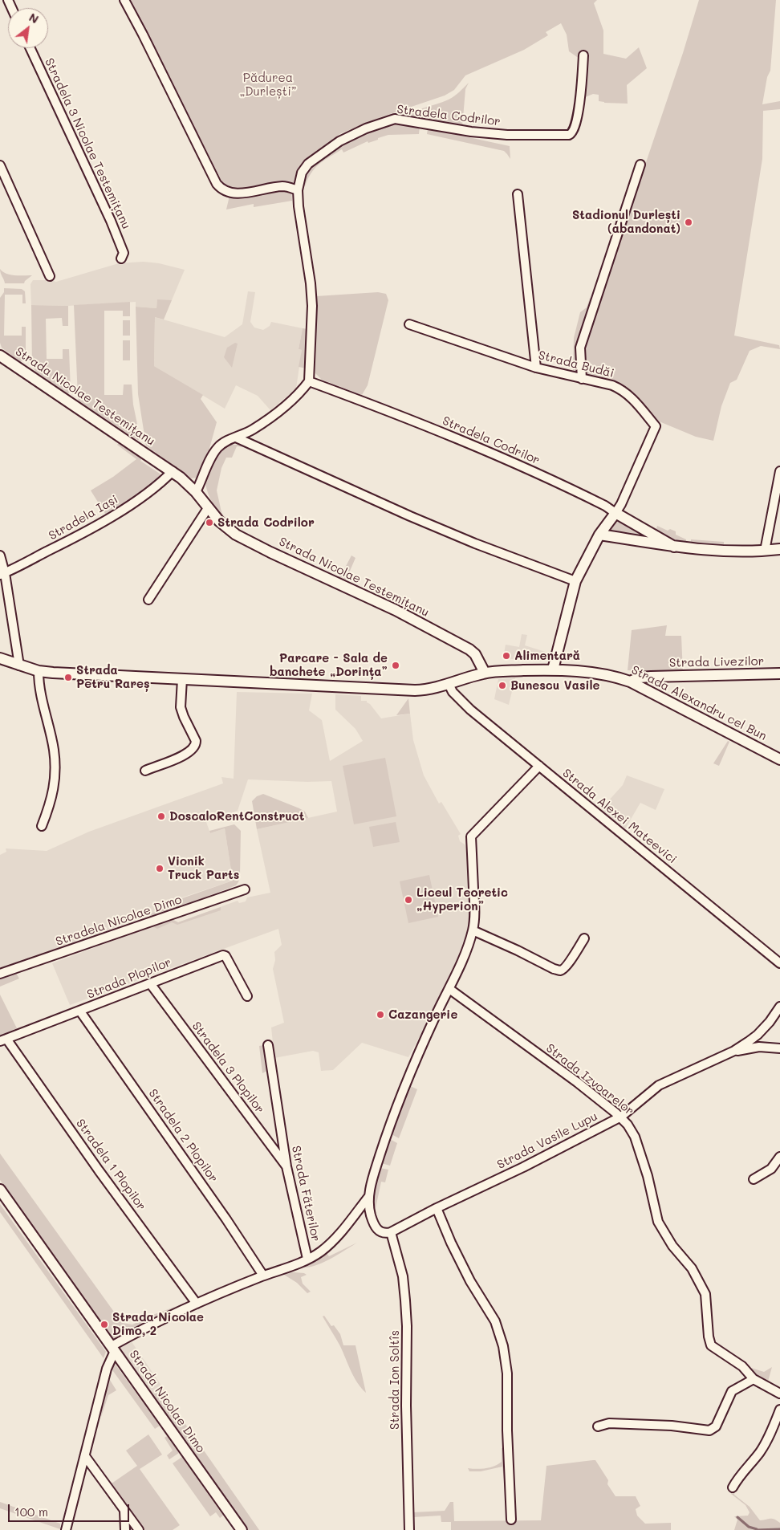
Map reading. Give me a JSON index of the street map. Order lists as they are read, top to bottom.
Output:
{
  "streets": {
    "street": [
      "Stradela Codrilor",
      "Stradela 3 Nicolae Testemițanu",
      "Strada Budăi",
      "Strada Nicolae Testemițanu",
      "Stradela Iași",
      "Strada Livezilor",
      "Strada Alexandru cel Bun",
      "Strada Alexei Mateevici",
      "Stradela Nicolae Dimo",
      "Strada Plopilor",
      "Stradela 3 Plopilor",
      "Strada Izvoarelor",
      "Stradela 2 Plopilor",
      "Strada Vasile Lupu",
      "Stradela 1 Plopilor",
      "Strada Făterilor",
      "Strada Ion Soltîs",
      "Strada Nicolae Dimo"
    ]
  },
  "crossings": [
    ["Stradela Codrilor", "Strada Budăi"],
    ["Strada Nicolae Testemițanu", "Stradela Iași"],
    ["Strada Nicolae Testemițanu", "Strada Alexandru cel Bun"],
    ["Strada Livezilor", "Strada Alexandru cel Bun"],
    ["Strada Alexandru cel Bun", "Strada Alexei Mateevici"],
    ["Strada Alexei Mateevici", "Strada Făterilor"],
    ["Strada Plopilor", "Stradela 3 Plopilor"],
    ["Strada Plopilor", "Stradela 2 Plopilor"],
    ["Strada Plopilor", "Stradela 1 Plopilor"],
    ["Stradela 3 Plopilor", "Strada Făterilor"],
    ["Strada Izvoarelor", "Strada Vasile Lupu"],
    ["Strada Izvoarelor", "Strada Făterilor"],
    ["Strada Vasile Lupu", "Strada Făterilor"],
    ["Strada Vasile Lupu", "Strada Ion Soltîs"],
    ["Strada Făterilor", "Strada Ion Soltîs"]
  ],
  "parks": ["Pădurea „Durlești”"],
  "places": [
    "Stadionul Durlești (abandonat)",
    "Strada Codrilor",
    "Alimentară",
    "Parcare - Sala de banchete „Dorința”",
    "Strada Petru Rareș",
    "Bunescu Vasile",
    "DoscaloRentConstruct",
    "Vionik Truck Parts",
    "Liceul Teoretic „Hyperion”",
    "Cazangerie",
    "Strada Nicolae Dimo, 2"
  ],
  "scale_bar": "100 m",
  "north": "top right"
}
